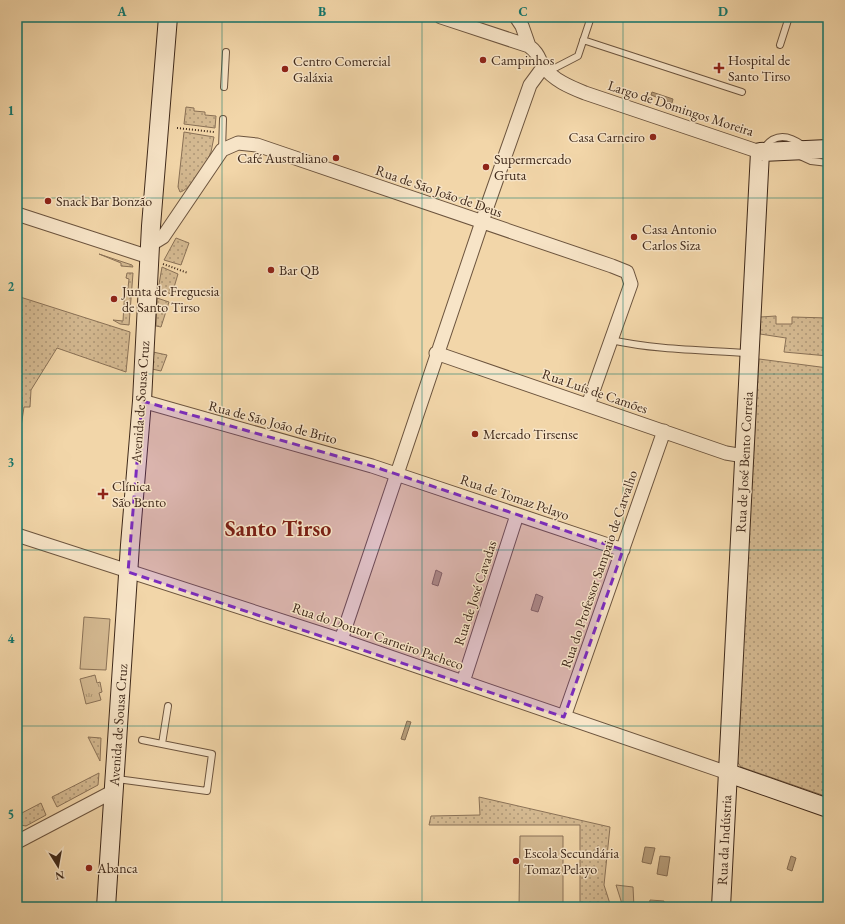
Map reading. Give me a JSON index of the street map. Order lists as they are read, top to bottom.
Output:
{
  "streets": {
    "street": [
      "Largo de Domingos Moreira",
      "Rua de São João de Deus",
      "Rua Luís de Camões",
      "Avenida de Sousa Cruz",
      "Rua de São João de Brito",
      "Rua de José Bento Correia",
      "Rua de Tomaz Pelayo",
      "Rua do Professor Sampaio de Carvalho",
      "Rua de José Cavadas",
      "Rua do Doutor Carneiro Pacheco",
      "Rua da Indústria"
    ]
  },
  "crossings": [
    ["Largo de Domingos Moreira", "Rua de José Bento Correia"],
    ["Rua de São João de Deus", "Rua Luís de Camões"],
    ["Rua Luís de Camões", "Rua de José Bento Correia"],
    ["Rua Luís de Camões", "Rua do Professor Sampaio de Carvalho"],
    ["Avenida de Sousa Cruz", "Rua de São João de Brito"],
    ["Avenida de Sousa Cruz", "Rua do Doutor Carneiro Pacheco"],
    ["Rua de São João de Brito", "Rua de Tomaz Pelayo"],
    ["Rua de José Bento Correia", "Rua do Doutor Carneiro Pacheco"],
    ["Rua de José Bento Correia", "Rua da Indústria"],
    ["Rua de Tomaz Pelayo", "Rua do Professor Sampaio de Carvalho"],
    ["Rua de Tomaz Pelayo", "Rua de José Cavadas"],
    ["Rua do Professor Sampaio de Carvalho", "Rua do Doutor Carneiro Pacheco"],
    ["Rua de José Cavadas", "Rua do Doutor Carneiro Pacheco"],
    ["Rua do Doutor Carneiro Pacheco", "Rua da Indústria"]
  ],
  "districts": ["Santo Tirso"],
  "places": {
    "other": [
      "Campinhos",
      "Centro Comercial Galáxia",
      "Casa Carneiro",
      "Café Australiano",
      "Supermercado Gruta",
      "Snack Bar Bonzão",
      "Casa Antonio Carlos Siza",
      "Bar QB",
      "Junta de Freguesia de Santo Tirso",
      "Mercado Tirsense",
      "Escola Secundária Tomaz Pelayo",
      "Abanca"
    ],
    "health": ["Hospital de Santo Tirso", "Clínica São Bento"]
  },
  "north": "bottom",
  "grid": {
    "columns": [
      "A",
      "B",
      "C",
      "D"
    ],
    "rows": [
      "1",
      "2",
      "3",
      "4",
      "5"
    ]
  }
}
